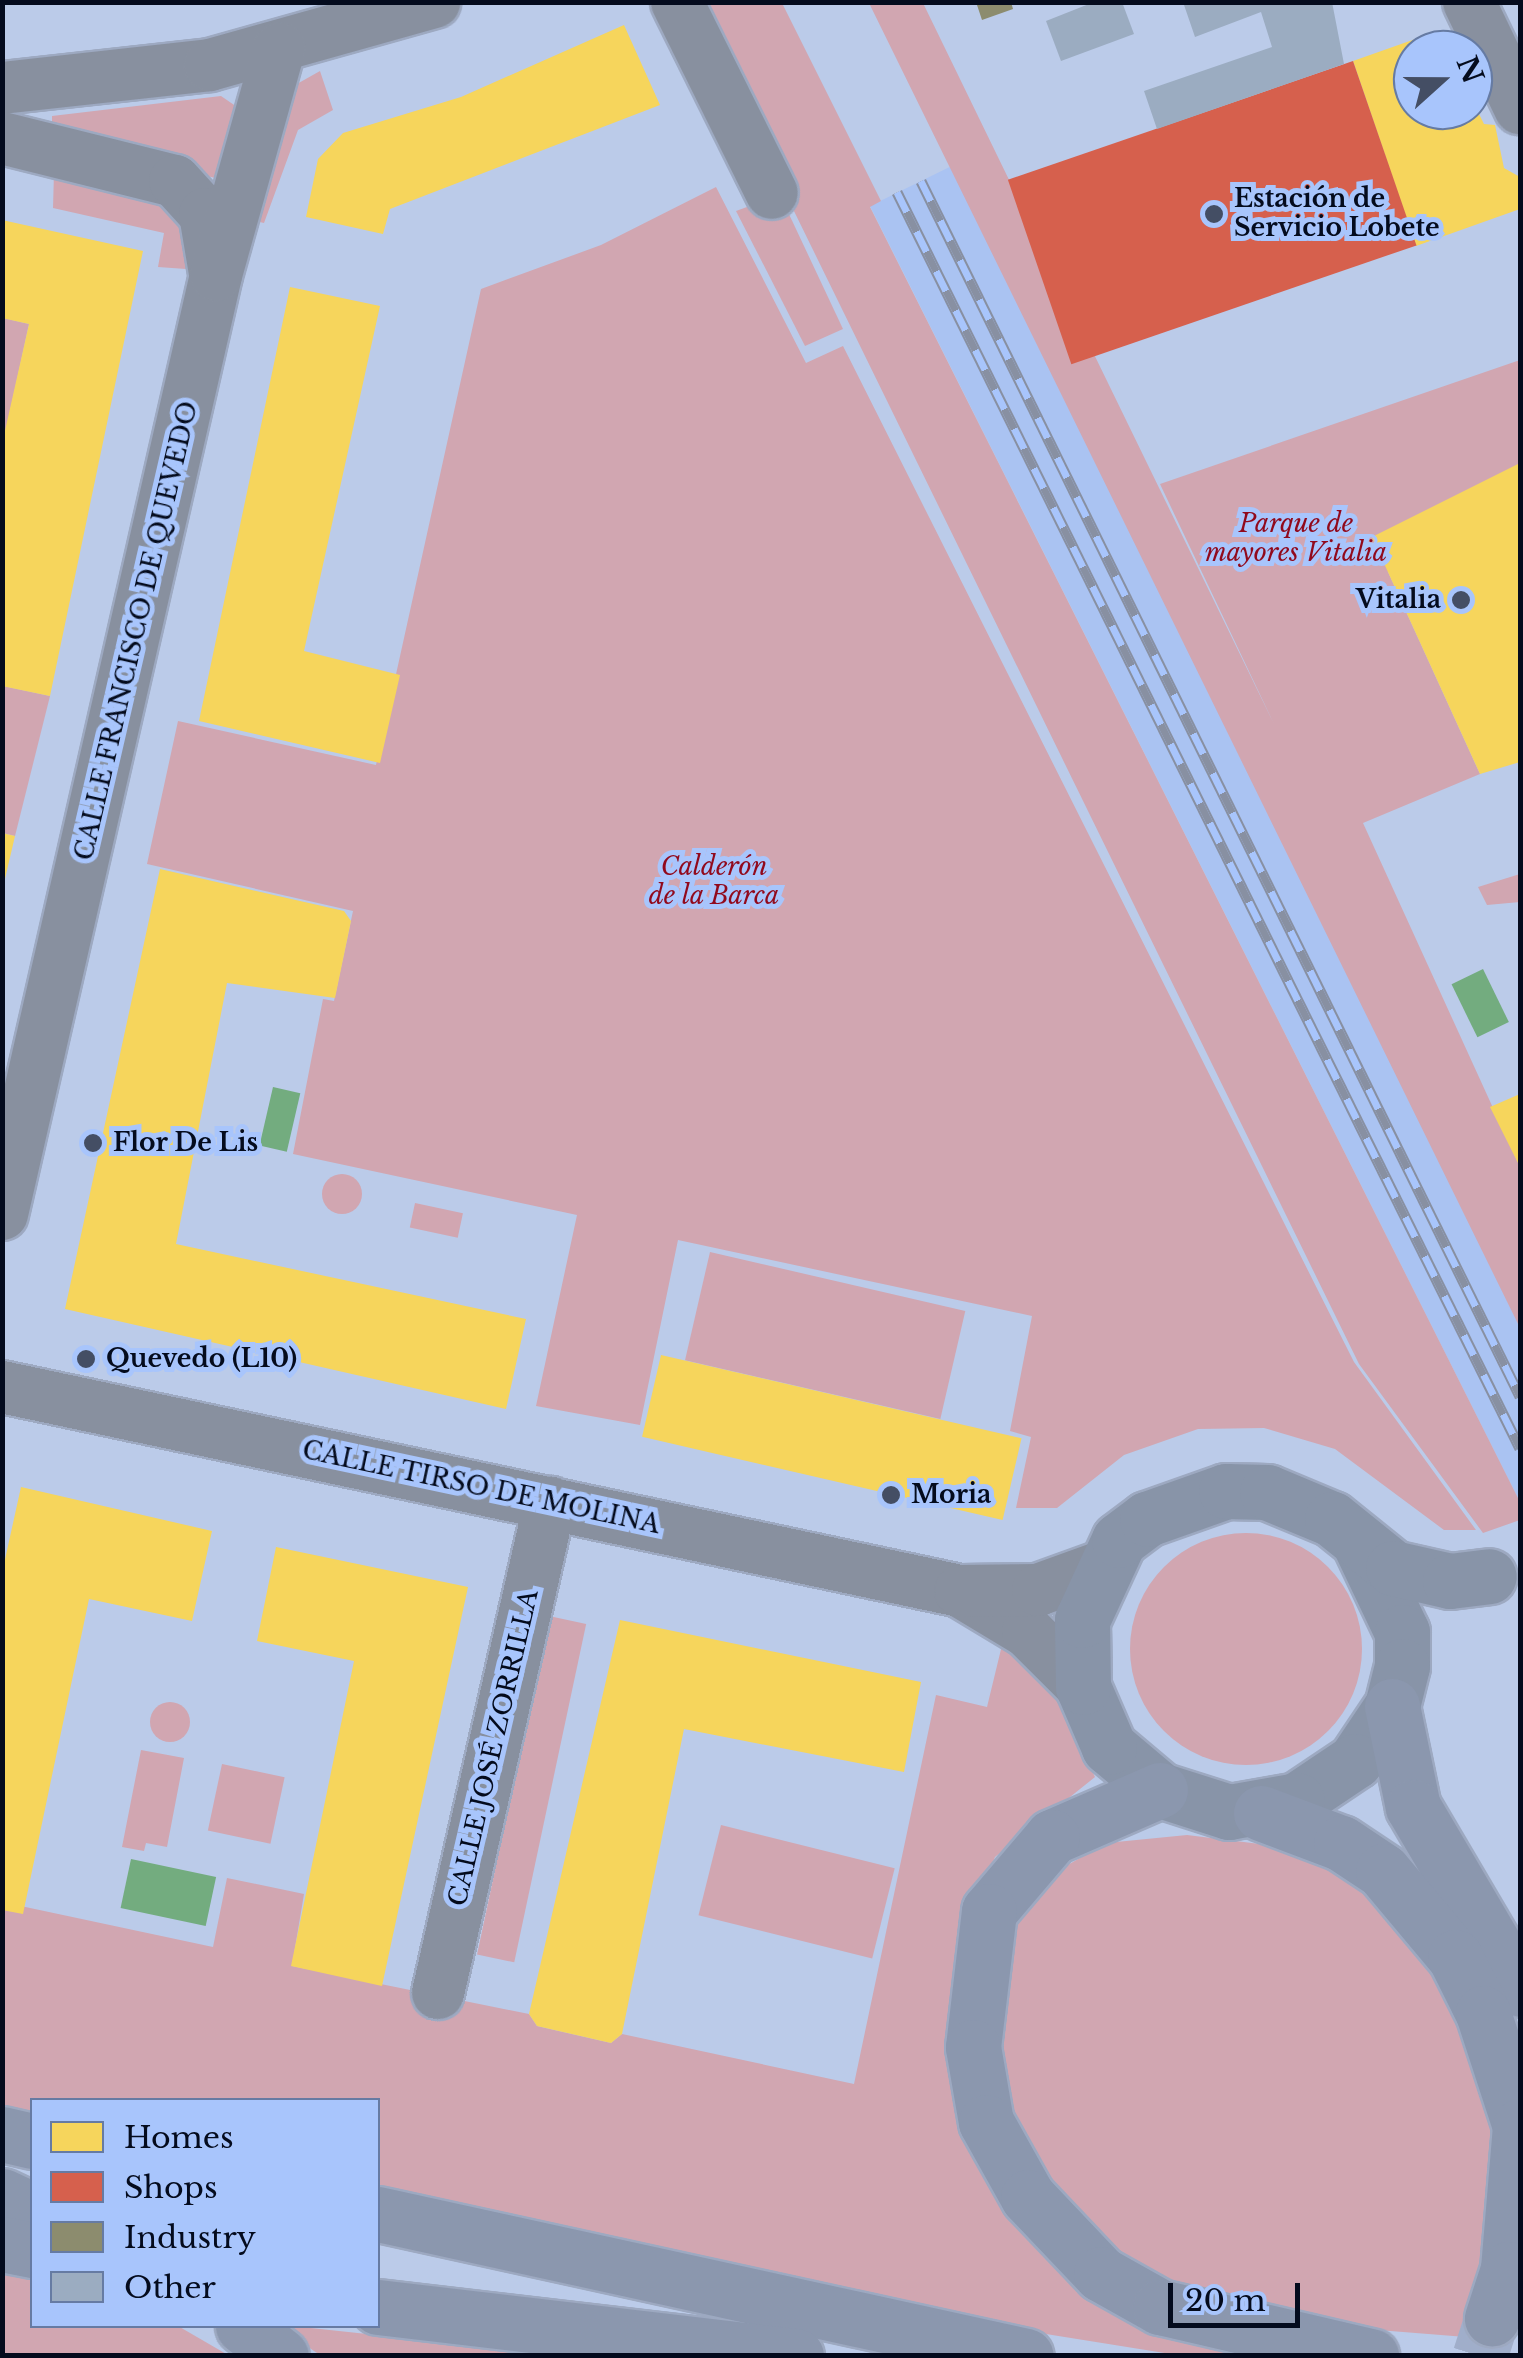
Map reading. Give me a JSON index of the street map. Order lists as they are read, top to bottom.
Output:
{
  "streets": {
    "main road": ["CALLE TIRSO DE MOLINA"],
    "street": ["CALLE FRANCISCO DE QUEVEDO", "CALLE JOSÉ ZORRILLA"]
  },
  "crossings": [
    ["CALLE TIRSO DE MOLINA", "CALLE JOSÉ ZORRILLA"]
  ],
  "parks": ["Parque de mayores Vitalia", "Calderón de la Barca"],
  "places": [
    "Estación de Servicio Lobete",
    "Vitalia",
    "Flor De Lis",
    "Quevedo (L10)",
    "Moria"
  ],
  "legend": [
    "Homes",
    "Shops",
    "Industry",
    "Other"
  ],
  "scale_bar": "20 m",
  "north": "right"
}
